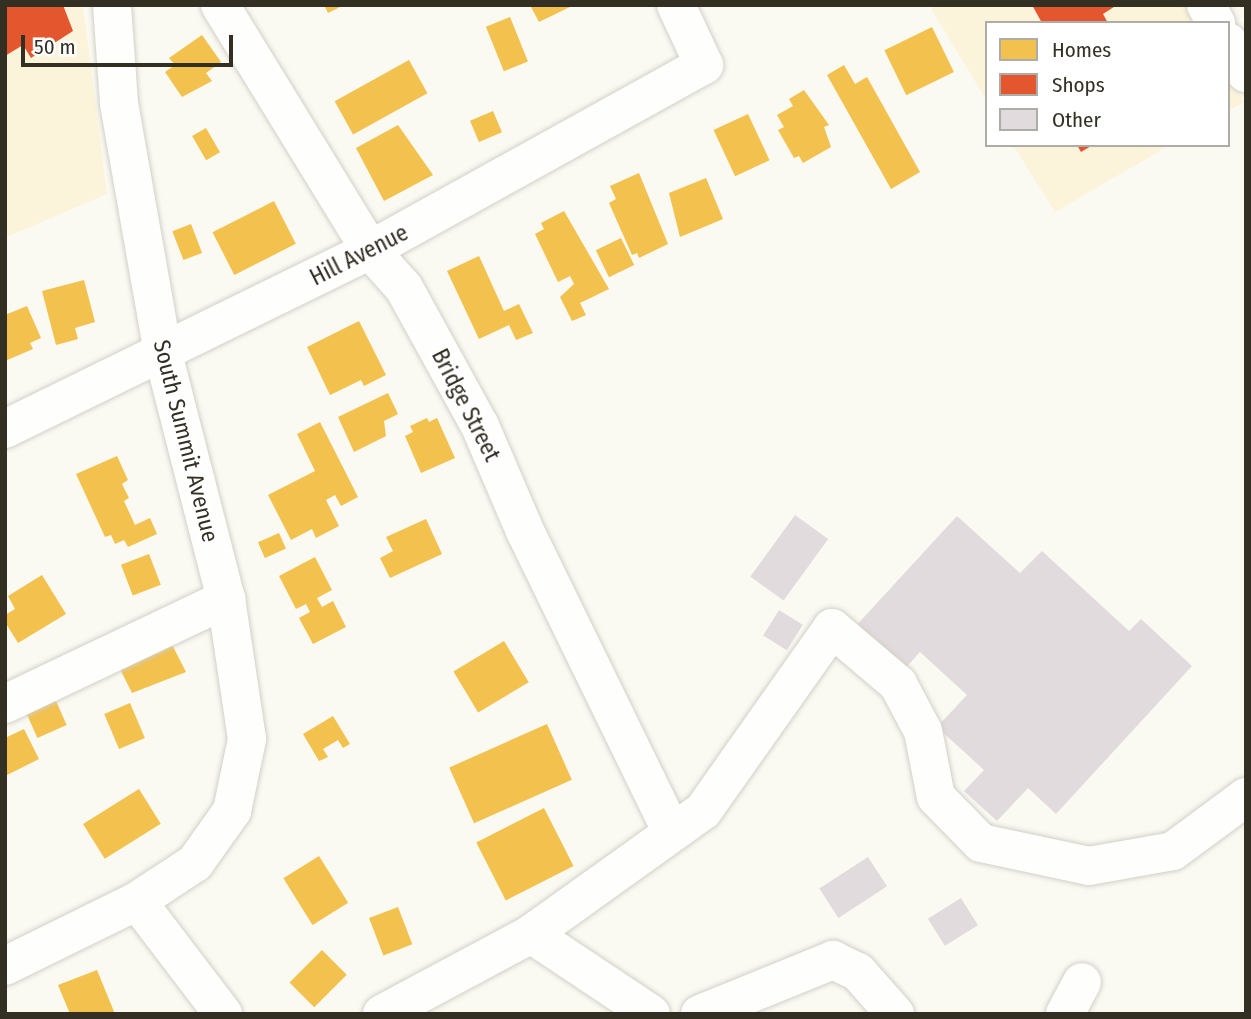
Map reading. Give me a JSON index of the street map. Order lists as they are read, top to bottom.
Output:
{
  "streets": {
    "street": ["Hill Avenue", "Bridge Street", "South Summit Avenue"]
  },
  "crossings": [
    ["Hill Avenue", "Bridge Street"],
    ["Hill Avenue", "South Summit Avenue"]
  ],
  "legend": ["Homes", "Shops", "Other"],
  "scale_bar": "50 m"
}
